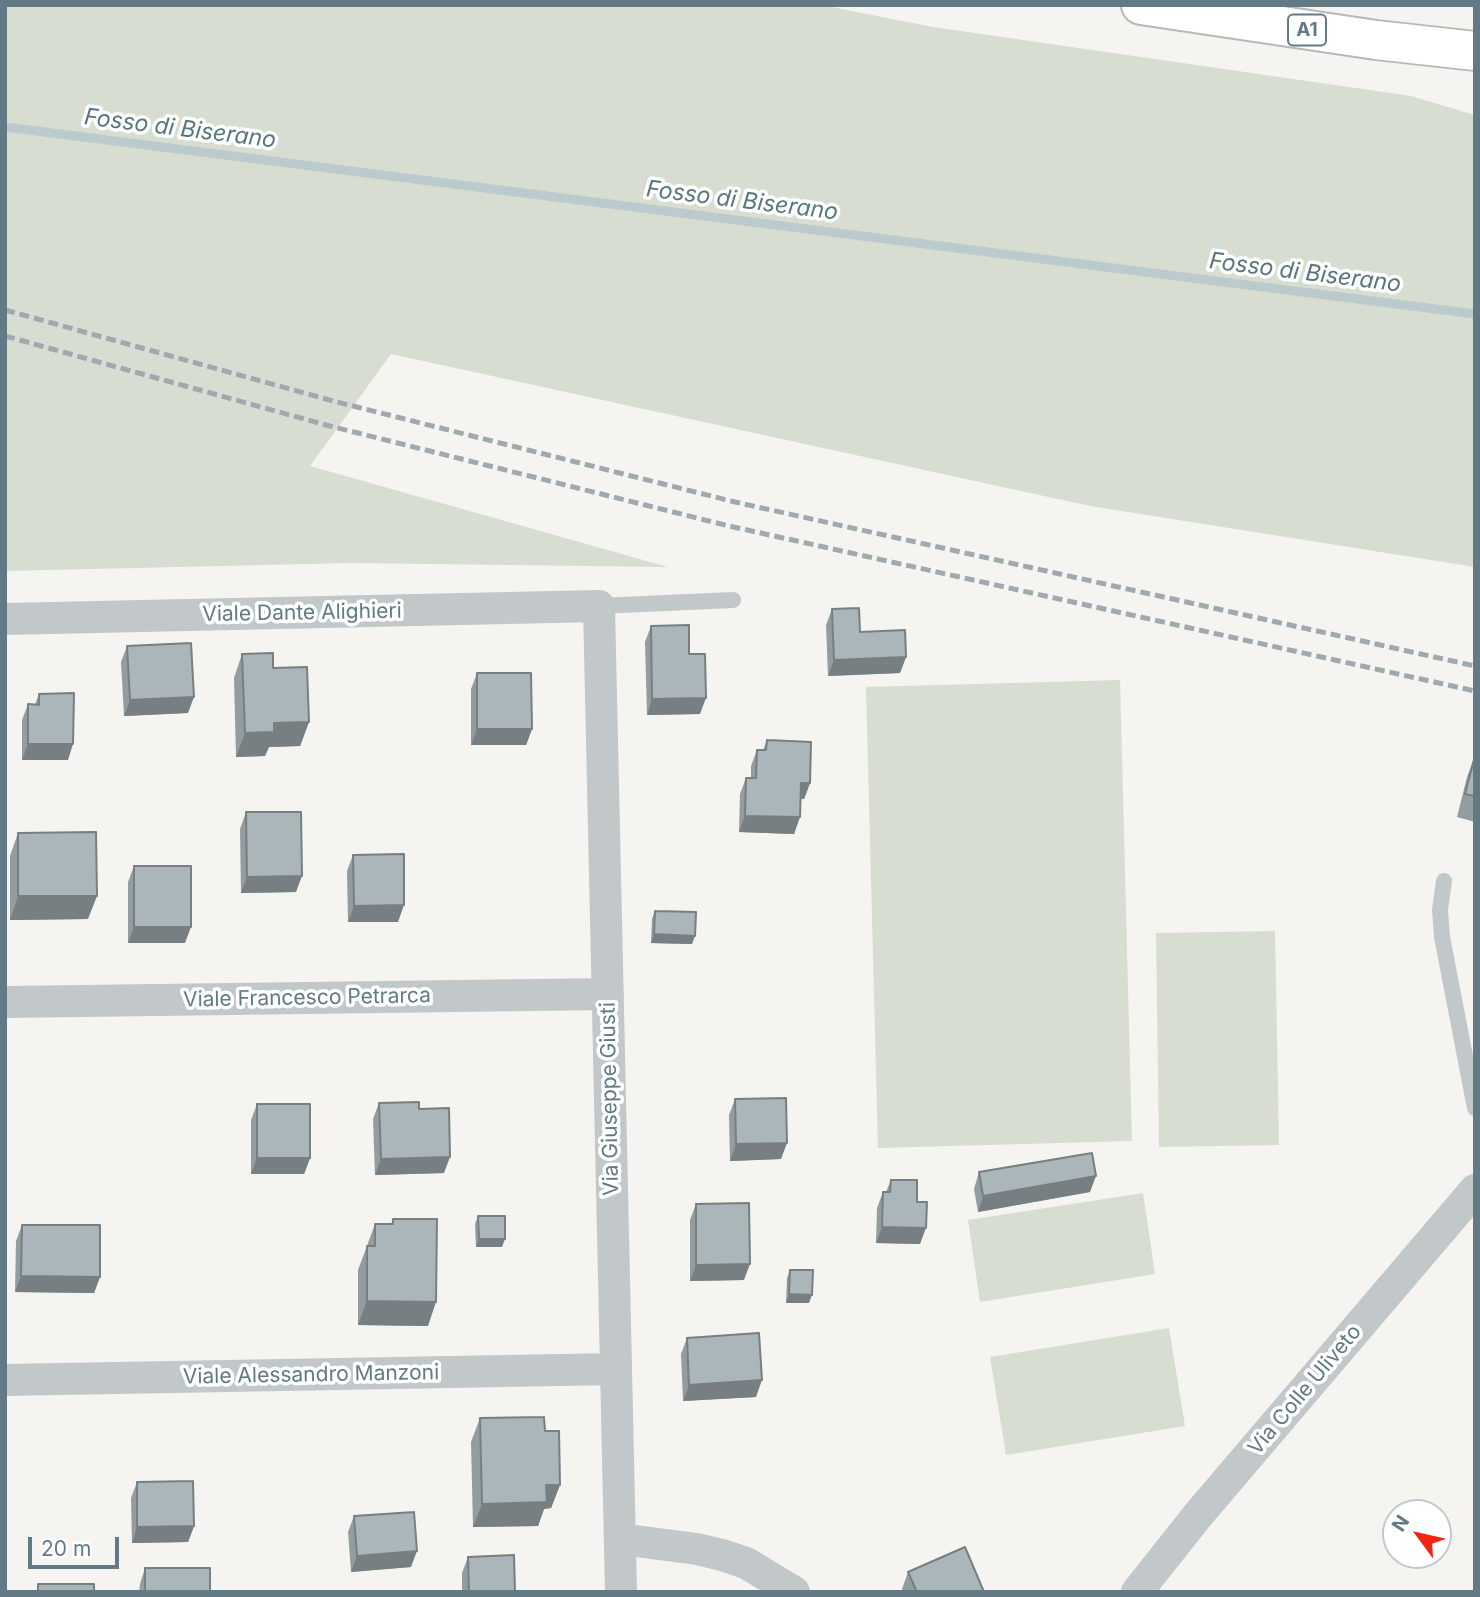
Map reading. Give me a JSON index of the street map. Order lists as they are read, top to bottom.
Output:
{
  "streets": {
    "highway": ["A1"],
    "street": [
      "Viale Dante Alighieri",
      "Viale Francesco Petrarca",
      "Via Giuseppe Giusti",
      "Viale Alessandro Manzoni",
      "Via Colle Uliveto"
    ]
  },
  "crossings": [
    ["Viale Dante Alighieri", "Via Giuseppe Giusti"],
    ["Viale Francesco Petrarca", "Via Giuseppe Giusti"],
    ["Via Giuseppe Giusti", "Viale Alessandro Manzoni"]
  ],
  "water": ["Fosso di Biserano"],
  "scale_bar": "20 m",
  "north": "top left"
}
